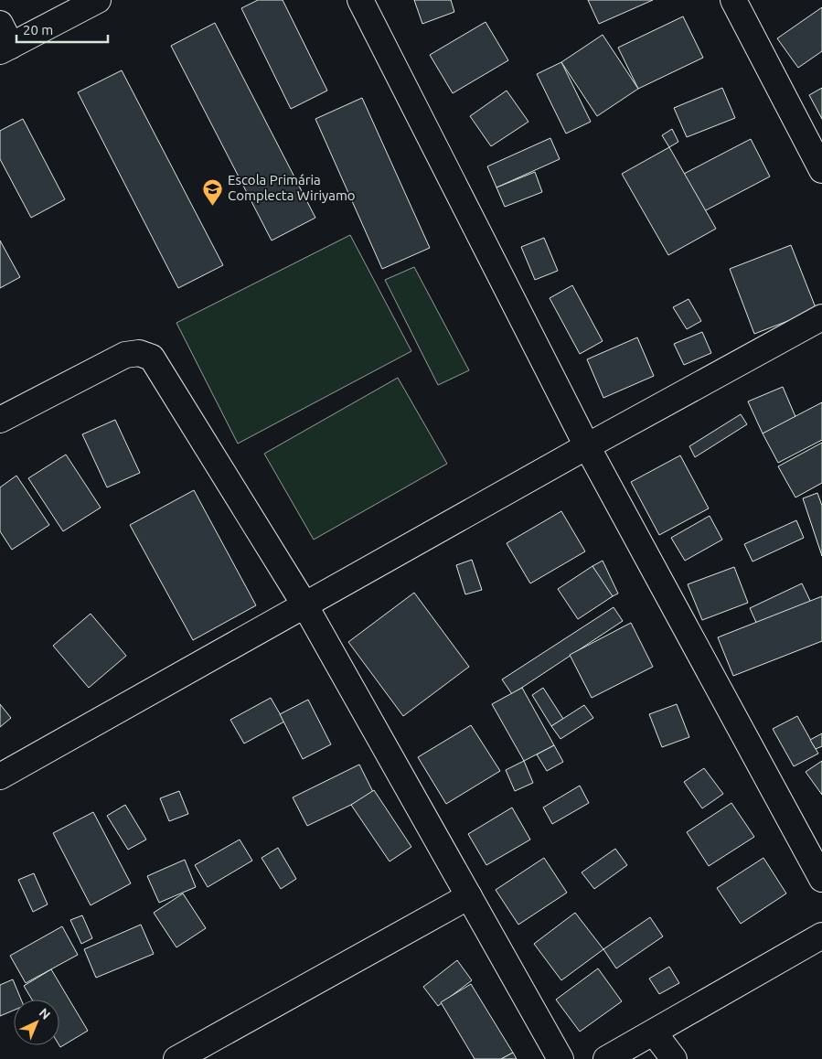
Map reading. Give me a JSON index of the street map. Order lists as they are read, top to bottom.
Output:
{
  "places": {
    "school or university": ["Escola Primária Complecta Wiriyamo"]
  },
  "scale_bar": "20 m",
  "north": "top right"
}
